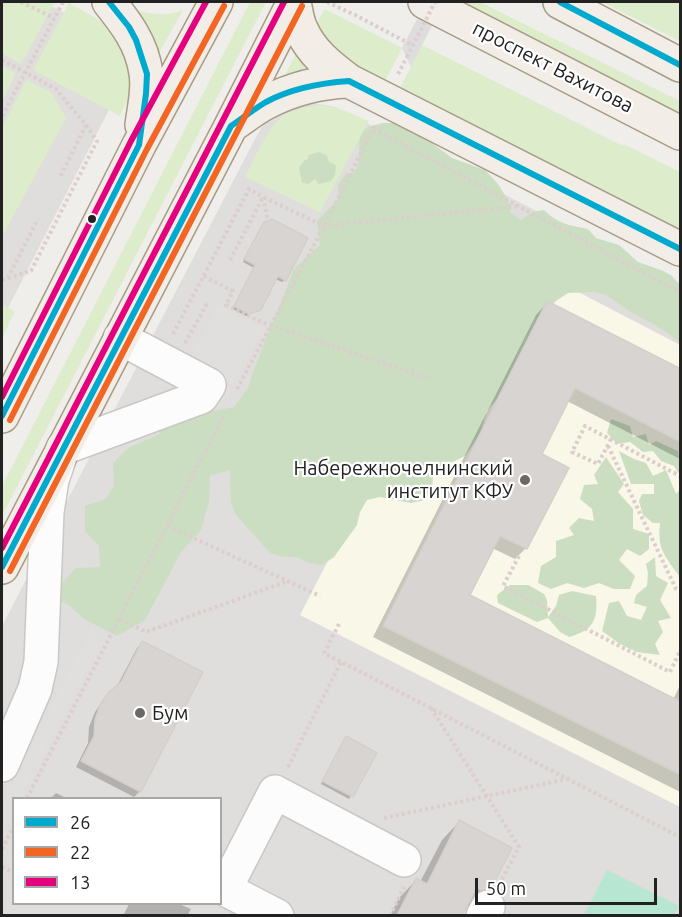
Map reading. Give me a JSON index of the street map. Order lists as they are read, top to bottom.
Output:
{
  "streets": {
    "main road": ["проспект Вахитова"]
  },
  "places": ["Набережночелнинский институт КФУ", "Бум"],
  "lines": ["transit line 26", "transit line 13", "transit line 22"],
  "legend": ["26", "22", "13"],
  "scale_bar": "50 m"
}
